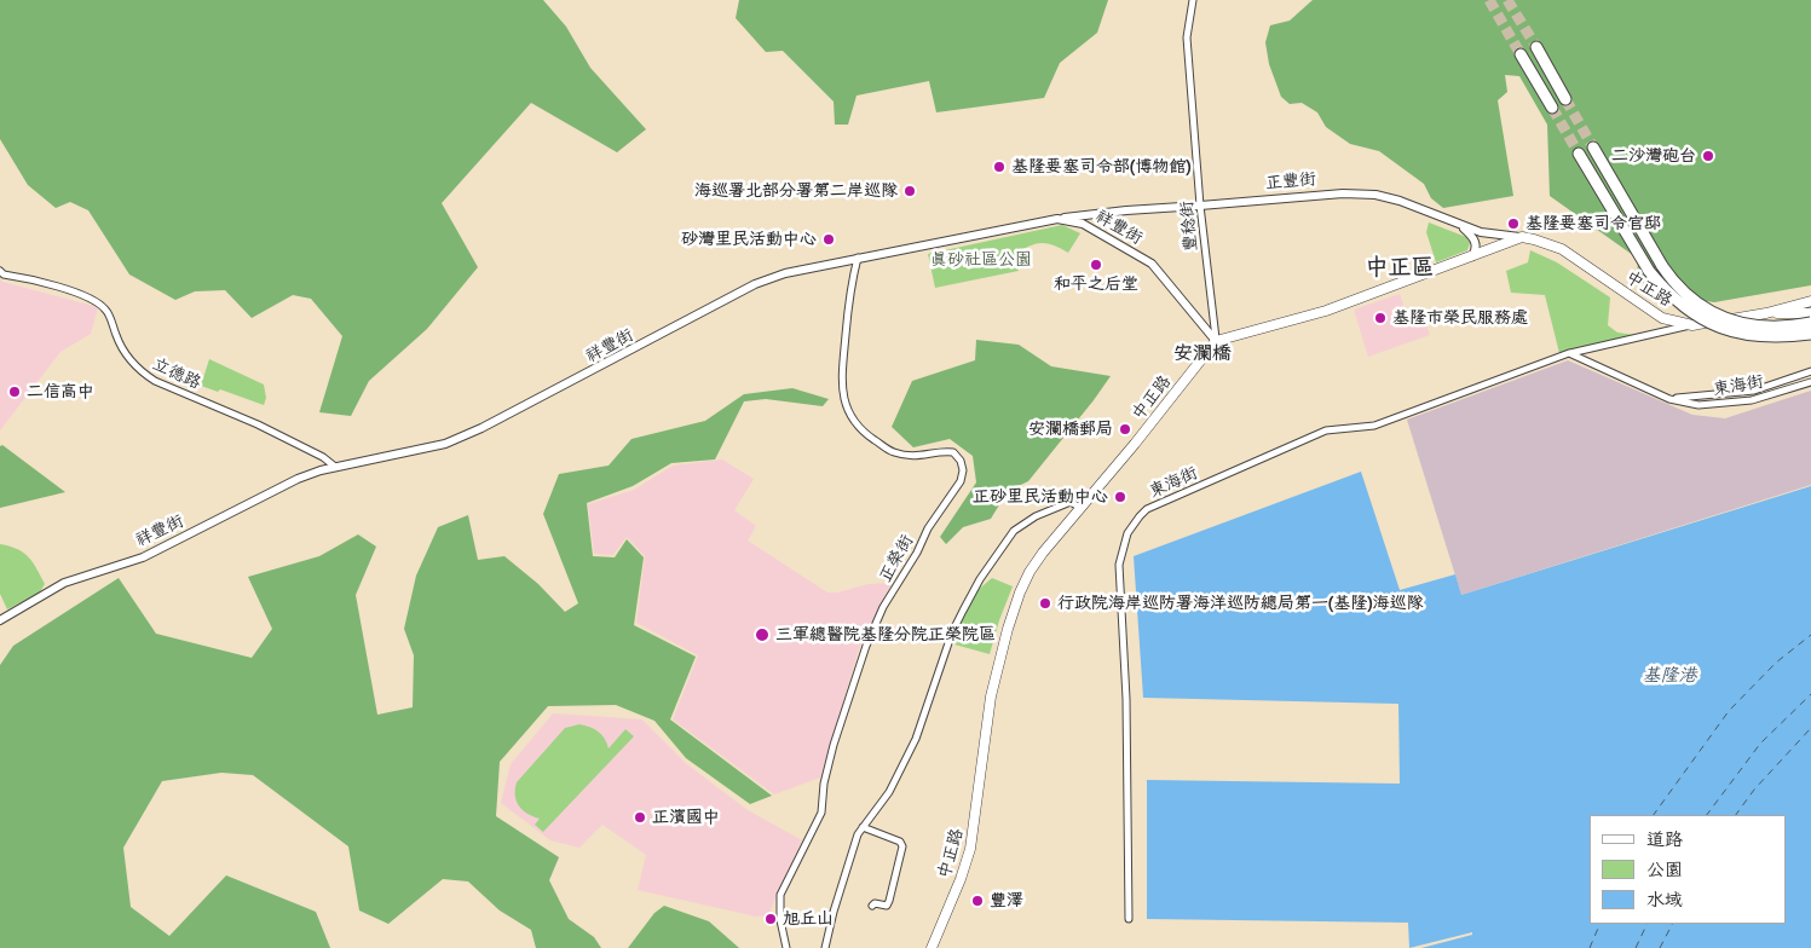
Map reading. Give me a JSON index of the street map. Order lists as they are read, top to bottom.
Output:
{
  "streets": {
    "main road": ["中正路"],
    "street": [
      "正豐街",
      "豐稔街",
      "祥豐街",
      "立德路",
      "東海街",
      "正榮街"
    ]
  },
  "crossings": [
    ["正豐街", "豐稔街"],
    ["正豐街", "祥豐街"],
    ["正豐街", "中正路"],
    ["豐稔街", "祥豐街"],
    ["豐稔街", "中正路"],
    ["祥豐街", "中正路"],
    ["祥豐街", "立德路"],
    ["祥豐街", "正榮街"],
    ["中正路", "東海街"]
  ],
  "districts": ["中正區", "安瀾橋"],
  "water": ["基隆港"],
  "parks": ["真砂社區公園"],
  "places": [
    "二沙灣砲台",
    "基隆要塞司令部(博物館)",
    "海巡署北部分署第二岸巡隊",
    "基隆要塞司令官邸",
    "砂灣里民活動中心",
    "和平之后堂",
    "基隆市榮民服務處",
    "二信高中",
    "安瀾橋郵局",
    "正砂里民活動中心",
    "行政院海岸巡防署海洋巡防總局第一(基隆)海巡隊",
    "三軍總醫院基隆分院正榮院區",
    "正濱國中",
    "豐澤",
    "旭丘山"
  ],
  "legend": ["道路", "公園", "水域"]
}
